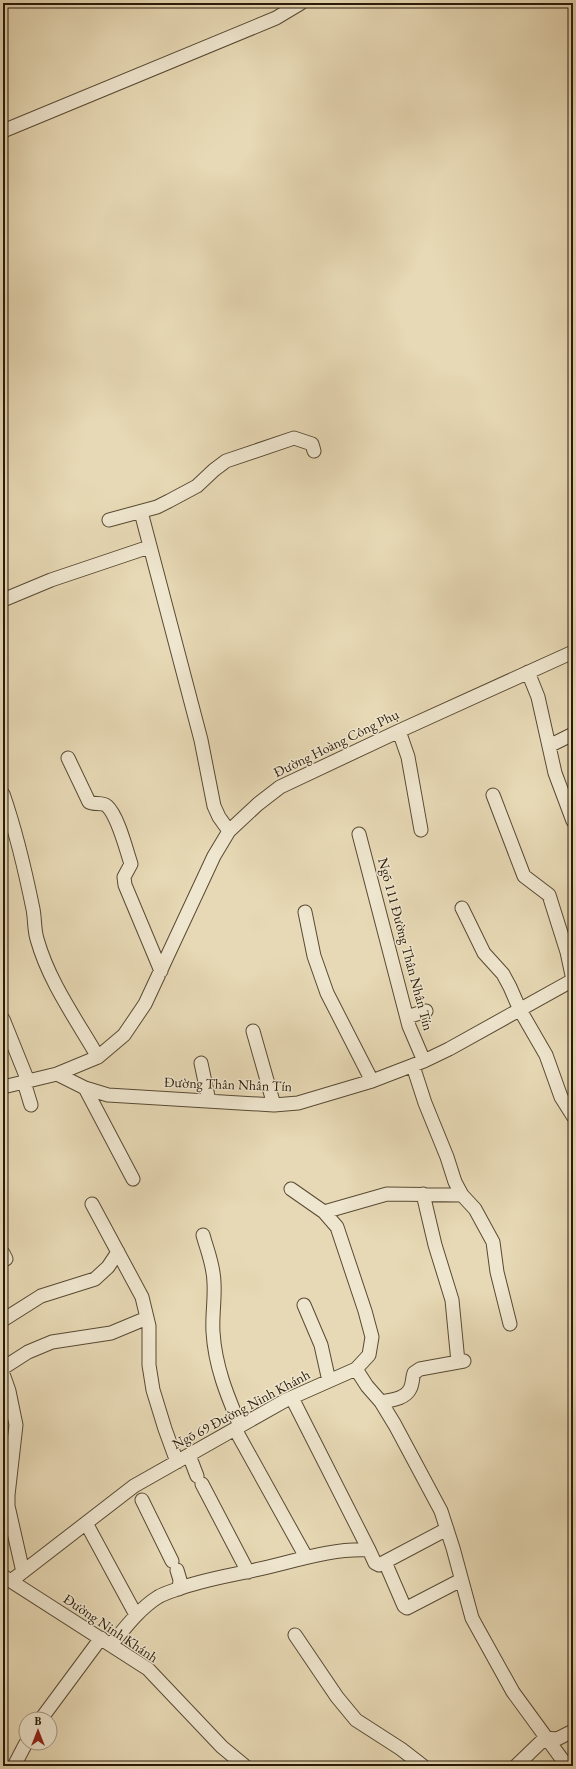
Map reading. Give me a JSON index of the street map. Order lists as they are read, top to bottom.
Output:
{
  "streets": {
    "street": [
      "Đường Hoàng Công Phụ",
      "Ngõ 111 Đường Thân Nhân Tín",
      "Đường Thân Nhân Tín",
      "Ngõ 69 Đường Ninh Khánh",
      "Đường Ninh Khánh"
    ]
  },
  "crossings": [
    ["Đường Hoàng Công Phụ", "Đường Thân Nhân Tín"],
    ["Ngõ 111 Đường Thân Nhân Tín", "Đường Thân Nhân Tín"],
    ["Ngõ 69 Đường Ninh Khánh", "Đường Ninh Khánh"]
  ],
  "north": "top"
}
